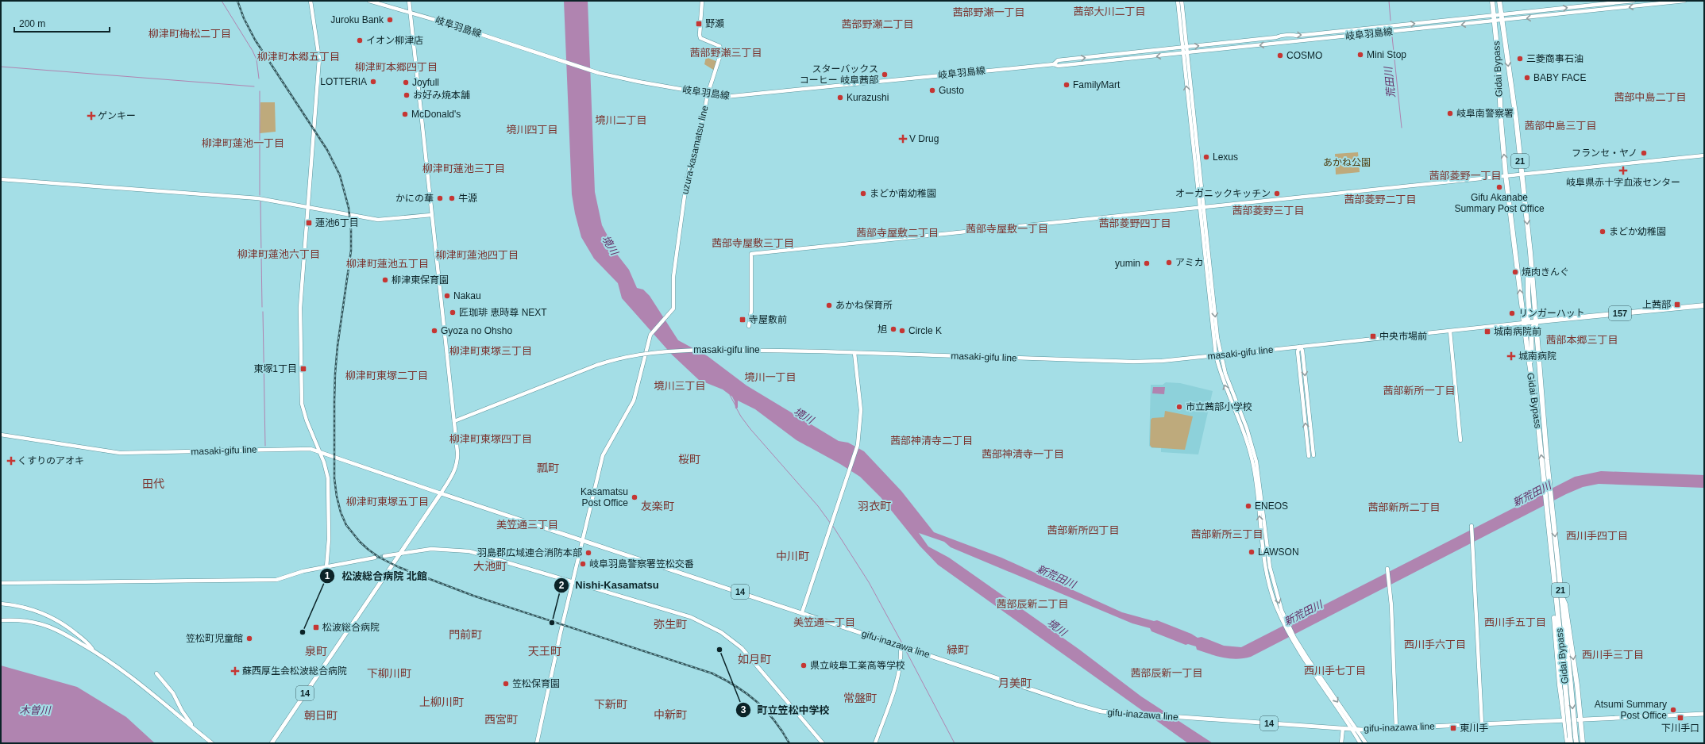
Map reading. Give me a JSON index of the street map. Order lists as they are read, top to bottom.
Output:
{
  "streets": {
    "highway": ["Gidai Bypass", "21", "157"],
    "main road": ["14", "gifu-inazawa line"],
    "street": ["岐阜羽島線", "uzura-kasamatsu line", "masaki-gifu line"]
  },
  "crossings": [
    ["岐阜羽島線", "Gidai Bypass"],
    ["岐阜羽島線", "uzura-kasamatsu line"],
    ["Gidai Bypass", "21"],
    ["Gidai Bypass", "157"],
    ["Gidai Bypass", "masaki-gifu line"],
    ["uzura-kasamatsu line", "gifu-inazawa line"],
    ["21", "157"],
    ["21", "masaki-gifu line"],
    ["21", "gifu-inazawa line"],
    ["157", "masaki-gifu line"],
    ["masaki-gifu line", "14"],
    ["masaki-gifu line", "gifu-inazawa line"],
    ["14", "gifu-inazawa line"]
  ],
  "districts": [
    "茜部大川二丁目",
    "茜部野瀬一丁目",
    "茜部野瀬二丁目",
    "柳津町梅松二丁目",
    "茜部野瀬三丁目",
    "柳津町本郷五丁目",
    "柳津町本郷四丁目",
    "茜部中島二丁目",
    "境川二丁目",
    "茜部中島三丁目",
    "境川四丁目",
    "柳津町蓮池一丁目",
    "柳津町蓮池三丁目",
    "茜部菱野一丁目",
    "茜部菱野二丁目",
    "茜部菱野三丁目",
    "茜部菱野四丁目",
    "茜部寺屋敷一丁目",
    "茜部寺屋敷二丁目",
    "茜部寺屋敷三丁目",
    "柳津町蓮池六丁目",
    "柳津町蓮池四丁目",
    "柳津町蓮池五丁目",
    "茜部本郷三丁目",
    "柳津町東塚三丁目",
    "柳津町東塚二丁目",
    "境川一丁目",
    "境川三丁目",
    "茜部新所一丁目",
    "柳津町東塚四丁目",
    "茜部神清寺二丁目",
    "茜部神清寺一丁目",
    "桜町",
    "瓢町",
    "田代",
    "柳津町東塚五丁目",
    "友楽町",
    "羽衣町",
    "茜部新所二丁目",
    "美笠通三丁目",
    "茜部新所四丁目",
    "茜部新所三丁目",
    "西川手四丁目",
    "中川町",
    "大池町",
    "茜部辰新二丁目",
    "美笠通一丁目",
    "西川手五丁目",
    "弥生町",
    "門前町",
    "西川手六丁目",
    "緑町",
    "泉町",
    "天王町",
    "西川手三丁目",
    "如月町",
    "西川手七丁目",
    "茜部辰新一丁目",
    "下柳川町",
    "月美町",
    "常盤町",
    "上柳川町",
    "下新町",
    "中新町",
    "朝日町",
    "西宮町"
  ],
  "water": [
    "荒田川",
    "境川",
    "新荒田川",
    "木曽川"
  ],
  "parks": ["あかね公園"],
  "places": {
    "other": [
      "Juroku Bank",
      "イオン柳津店",
      "Mini Stop",
      "COSMO",
      "三菱商事石油",
      "スターバックス コーヒー 岐阜茜部",
      "BABY FACE",
      "LOTTERIA",
      "Joyfull",
      "FamilyMart",
      "Gusto",
      "お好み焼本舗",
      "Kurazushi",
      "岐阜南警察署",
      "McDonald's",
      "フランセ・ヤノ",
      "Lexus",
      "Gifu Akanabe Summary Post Office",
      "まどか南幼稚園",
      "オーガニックキッチン",
      "かにの華",
      "牛源",
      "まどか幼稚園",
      "アミカ",
      "yumin",
      "焼肉きんぐ",
      "柳津東保育園",
      "Nakau",
      "あかね保育所",
      "匠珈琲 恵時尊 NEXT",
      "リンガーハット",
      "旭",
      "Gyoza no Ohsho",
      "Circle K",
      "市立茜部小学校",
      "Kasamatsu Post Office",
      "ENEOS",
      "LAWSON",
      "羽島郡広域連合消防本部",
      "岐阜羽島警察署笠松交番",
      "Nishi-Kasamatsu",
      "松波総合病院 北館",
      "笠松町児童館",
      "町立笠松中学校",
      "県立岐阜工業高等学校",
      "笠松保育園",
      "Atsumi Summary Post Office"
    ],
    "transit": [
      "野瀬",
      "蓮池6丁目",
      "上茜部",
      "寺屋敷前",
      "城南病院前",
      "中央市場前",
      "東塚1丁目",
      "松波総合病院",
      "下川手口",
      "東川手"
    ],
    "health": [
      "ゲンキー",
      "V Drug",
      "岐阜県赤十字血液センター",
      "城南病院",
      "くすりのアオキ",
      "蘇西厚生会松波総合病院"
    ]
  },
  "scale_bar": "200 m"
}
